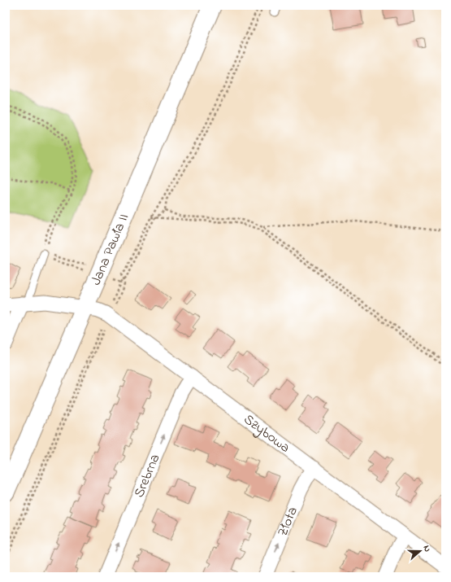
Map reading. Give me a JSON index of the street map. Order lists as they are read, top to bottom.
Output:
{
  "streets": {
    "street": [
      "Jana Pawła II",
      "Szybowa",
      "Srebrna",
      "Złota"
    ]
  },
  "crossings": [
    ["Jana Pawła II", "Szybowa"],
    ["Szybowa", "Srebrna"],
    ["Szybowa", "Złota"]
  ],
  "one_way": ["Srebrna"],
  "north": "right"
}
